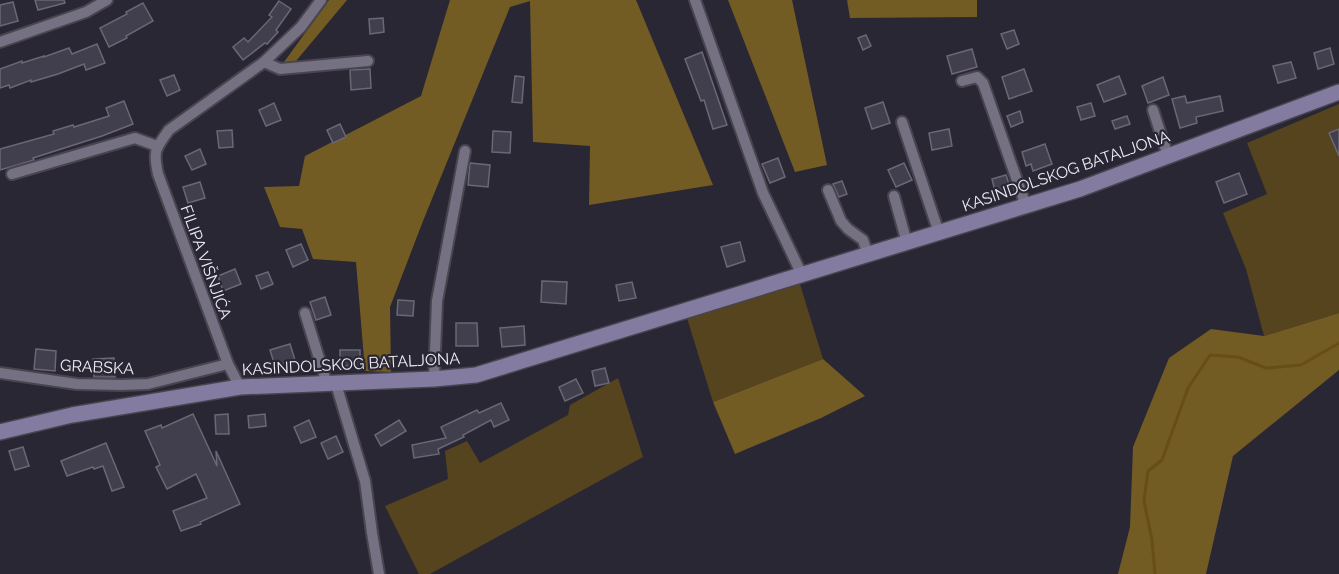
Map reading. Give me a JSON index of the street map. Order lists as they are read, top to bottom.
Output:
{
  "streets": {
    "street": ["KASINDOLSKOG BATALJONA", "FILIPA VIŠNJIĆA", "GRABSKA"]
  },
  "crossings": [
    ["KASINDOLSKOG BATALJONA", "FILIPA VIŠNJIĆA"],
    ["FILIPA VIŠNJIĆA", "GRABSKA"]
  ]
}
